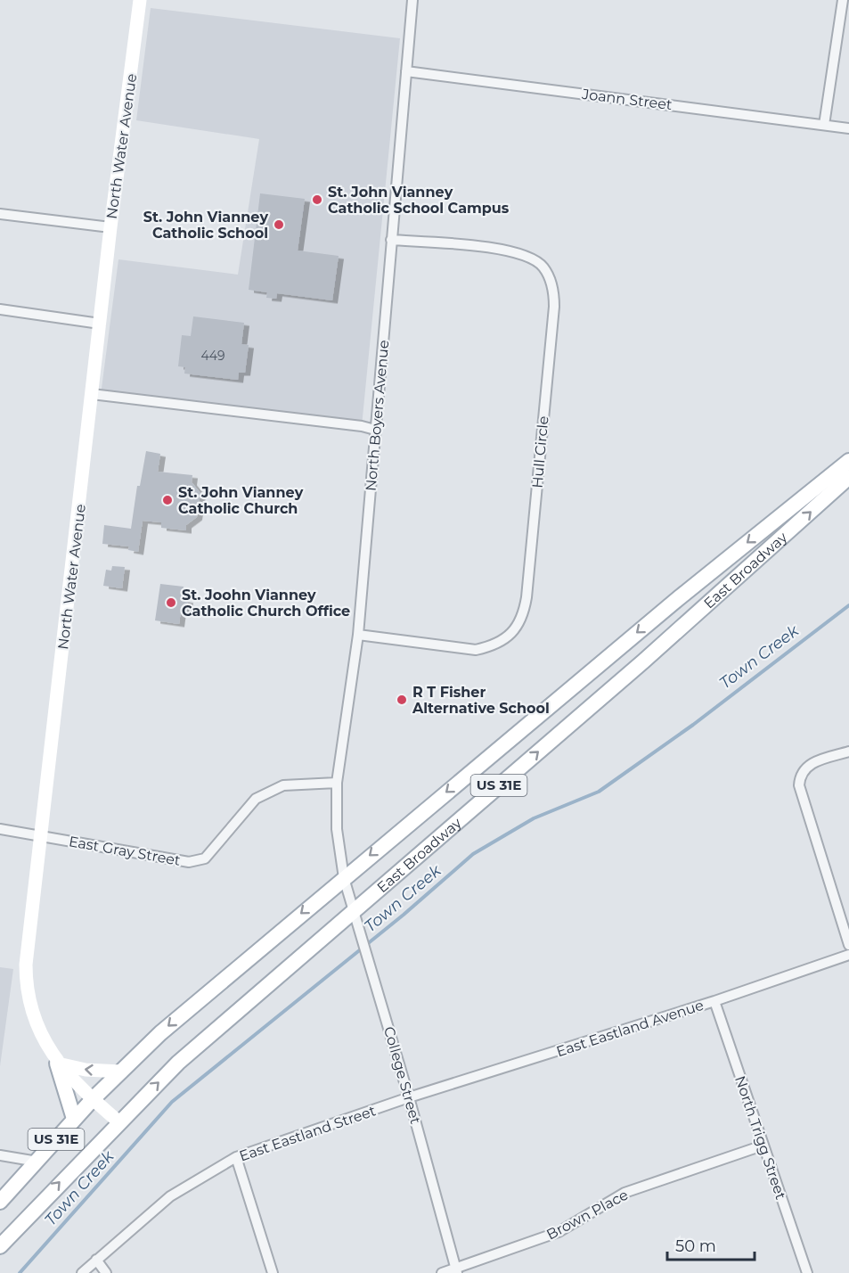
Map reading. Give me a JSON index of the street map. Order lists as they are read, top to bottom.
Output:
{
  "streets": {
    "main road": ["North Water Avenue", "East Broadway", "US 31E"],
    "street": [
      "Joann Street",
      "North Boyers Avenue",
      "Hull Circle",
      "East Gray Street",
      "East Eastland Avenue",
      "College Street",
      "East Eastland Street",
      "North Trigg Street",
      "Brown Place"
    ]
  },
  "crossings": [
    ["Joann Street", "North Boyers Avenue"],
    ["North Water Avenue", "East Broadway"],
    ["North Water Avenue", "East Gray Street"],
    ["North Boyers Avenue", "Hull Circle"],
    ["North Boyers Avenue", "East Broadway"],
    ["North Boyers Avenue", "East Gray Street"],
    ["North Boyers Avenue", "College Street"],
    ["East Broadway", "College Street"],
    ["East Eastland Avenue", "College Street"],
    ["East Eastland Avenue", "East Eastland Street"],
    ["East Eastland Avenue", "North Trigg Street"],
    ["College Street", "East Eastland Street"],
    ["College Street", "Brown Place"],
    ["North Trigg Street", "Brown Place"]
  ],
  "water": ["Town Creek"],
  "places": [
    "St. John Vianney Catholic School Campus",
    "St. John Vianney Catholic School",
    "St. John Vianney Catholic Church",
    "St. Joohn Vianney Catholic Church Office",
    "R T Fisher Alternative School"
  ],
  "house_numbers": ["449"],
  "scale_bar": "50 m"
}
